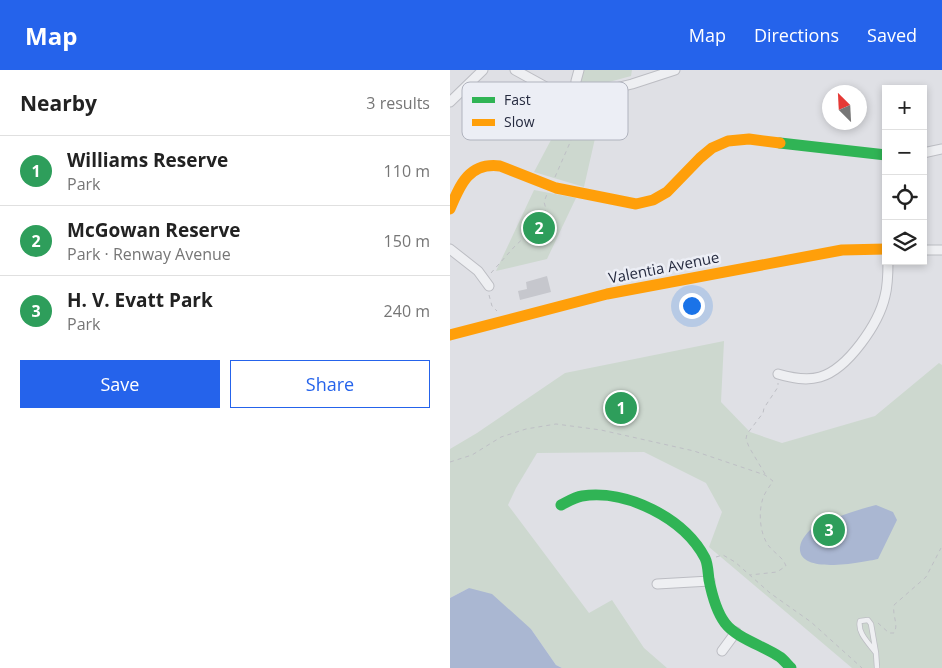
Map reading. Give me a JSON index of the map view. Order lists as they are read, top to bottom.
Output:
{
  "streets": {
    "street": ["Valentia Avenue"]
  },
  "legend": ["Fast", "Slow"],
  "north": "top left",
  "page": {
    "header": "Map",
    "nav": ["Map", "Directions", "Saved"],
    "heading": ["Nearby", "3 results"],
    "map_buttons": ["+", "−"],
    "list": [
      {
        "mark": "1",
        "name": "Williams Reserve",
        "note": "Park",
        "value": "110 m"
      },
      {
        "mark": "2",
        "name": "McGowan Reserve",
        "note": "Park · Renway Avenue",
        "value": "150 m"
      },
      {
        "mark": "3",
        "name": "H. V. Evatt Park",
        "note": "Park",
        "value": "240 m"
      }
    ],
    "pins": ["2", "1", "3"],
    "buttons": ["Save", "Share"]
  }
}
